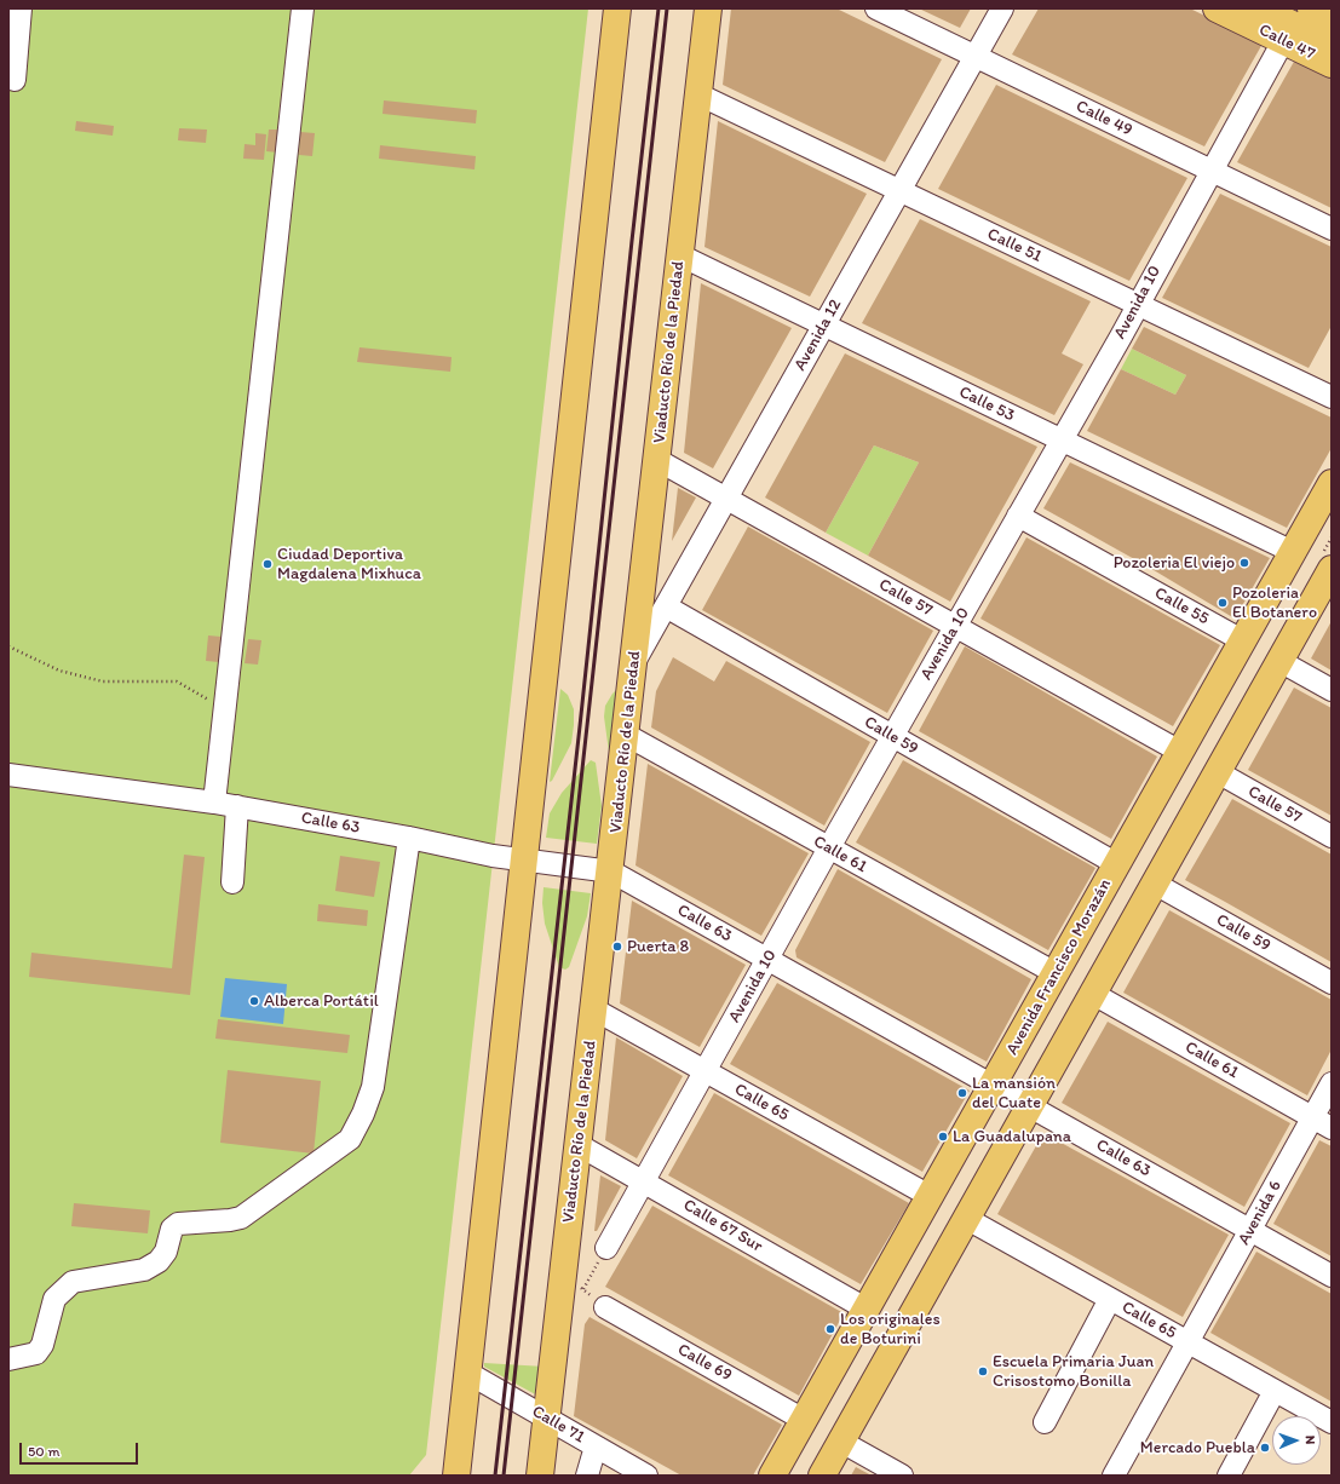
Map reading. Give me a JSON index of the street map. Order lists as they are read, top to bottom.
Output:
{
  "streets": {
    "main road": ["Calle 47", "Viaducto Río de la Piedad", "Avenida Francisco Morazán"],
    "street": [
      "Calle 49",
      "Calle 51",
      "Avenida 10",
      "Avenida 12",
      "Calle 53",
      "Calle 57",
      "Calle 55",
      "Calle 59",
      "Calle 63",
      "Calle 61",
      "Calle 65",
      "Avenida 6",
      "Calle 67 Sur",
      "Calle 69",
      "Calle 71"
    ]
  },
  "crossings": [
    ["Calle 47", "Avenida 10"],
    ["Calle 49", "Avenida 10"],
    ["Calle 49", "Avenida 12"],
    ["Calle 51", "Avenida 10"],
    ["Calle 51", "Avenida 12"],
    ["Calle 51", "Viaducto Río de la Piedad"],
    ["Avenida 10", "Calle 53"],
    ["Avenida 10", "Calle 57"],
    ["Avenida 10", "Calle 55"],
    ["Avenida 10", "Calle 59"],
    ["Avenida 10", "Calle 63"],
    ["Avenida 10", "Calle 61"],
    ["Avenida 10", "Calle 65"],
    ["Avenida 10", "Calle 67 Sur"],
    ["Avenida 12", "Viaducto Río de la Piedad"],
    ["Avenida 12", "Calle 53"],
    ["Avenida 12", "Calle 57"],
    ["Avenida 12", "Calle 59"],
    ["Viaducto Río de la Piedad", "Calle 53"],
    ["Viaducto Río de la Piedad", "Calle 57"],
    ["Viaducto Río de la Piedad", "Calle 63"],
    ["Viaducto Río de la Piedad", "Calle 61"],
    ["Viaducto Río de la Piedad", "Calle 65"],
    ["Viaducto Río de la Piedad", "Calle 67 Sur"],
    ["Viaducto Río de la Piedad", "Calle 71"],
    ["Calle 53", "Avenida Francisco Morazán"],
    ["Calle 57", "Avenida Francisco Morazán"],
    ["Calle 55", "Avenida Francisco Morazán"],
    ["Calle 59", "Avenida Francisco Morazán"],
    ["Calle 63", "Avenida Francisco Morazán"],
    ["Calle 63", "Avenida 6"],
    ["Calle 61", "Avenida Francisco Morazán"],
    ["Calle 61", "Avenida 6"],
    ["Avenida Francisco Morazán", "Calle 65"],
    ["Avenida Francisco Morazán", "Calle 67 Sur"],
    ["Avenida Francisco Morazán", "Calle 69"],
    ["Calle 65", "Avenida 6"]
  ],
  "places": [
    "Pozoleria El viejo",
    "Ciudad Deportiva Magdalena Mixhuca",
    "Pozoleria El Botanero",
    "Puerta 8",
    "Alberca Portátil",
    "La mansión del Cuate",
    "La Guadalupana",
    "Los originales de Boturini",
    "Escuela Primaria Juan Crisostomo Bonilla",
    "Mercado Puebla"
  ],
  "scale_bar": "50 m",
  "north": "right"
}
